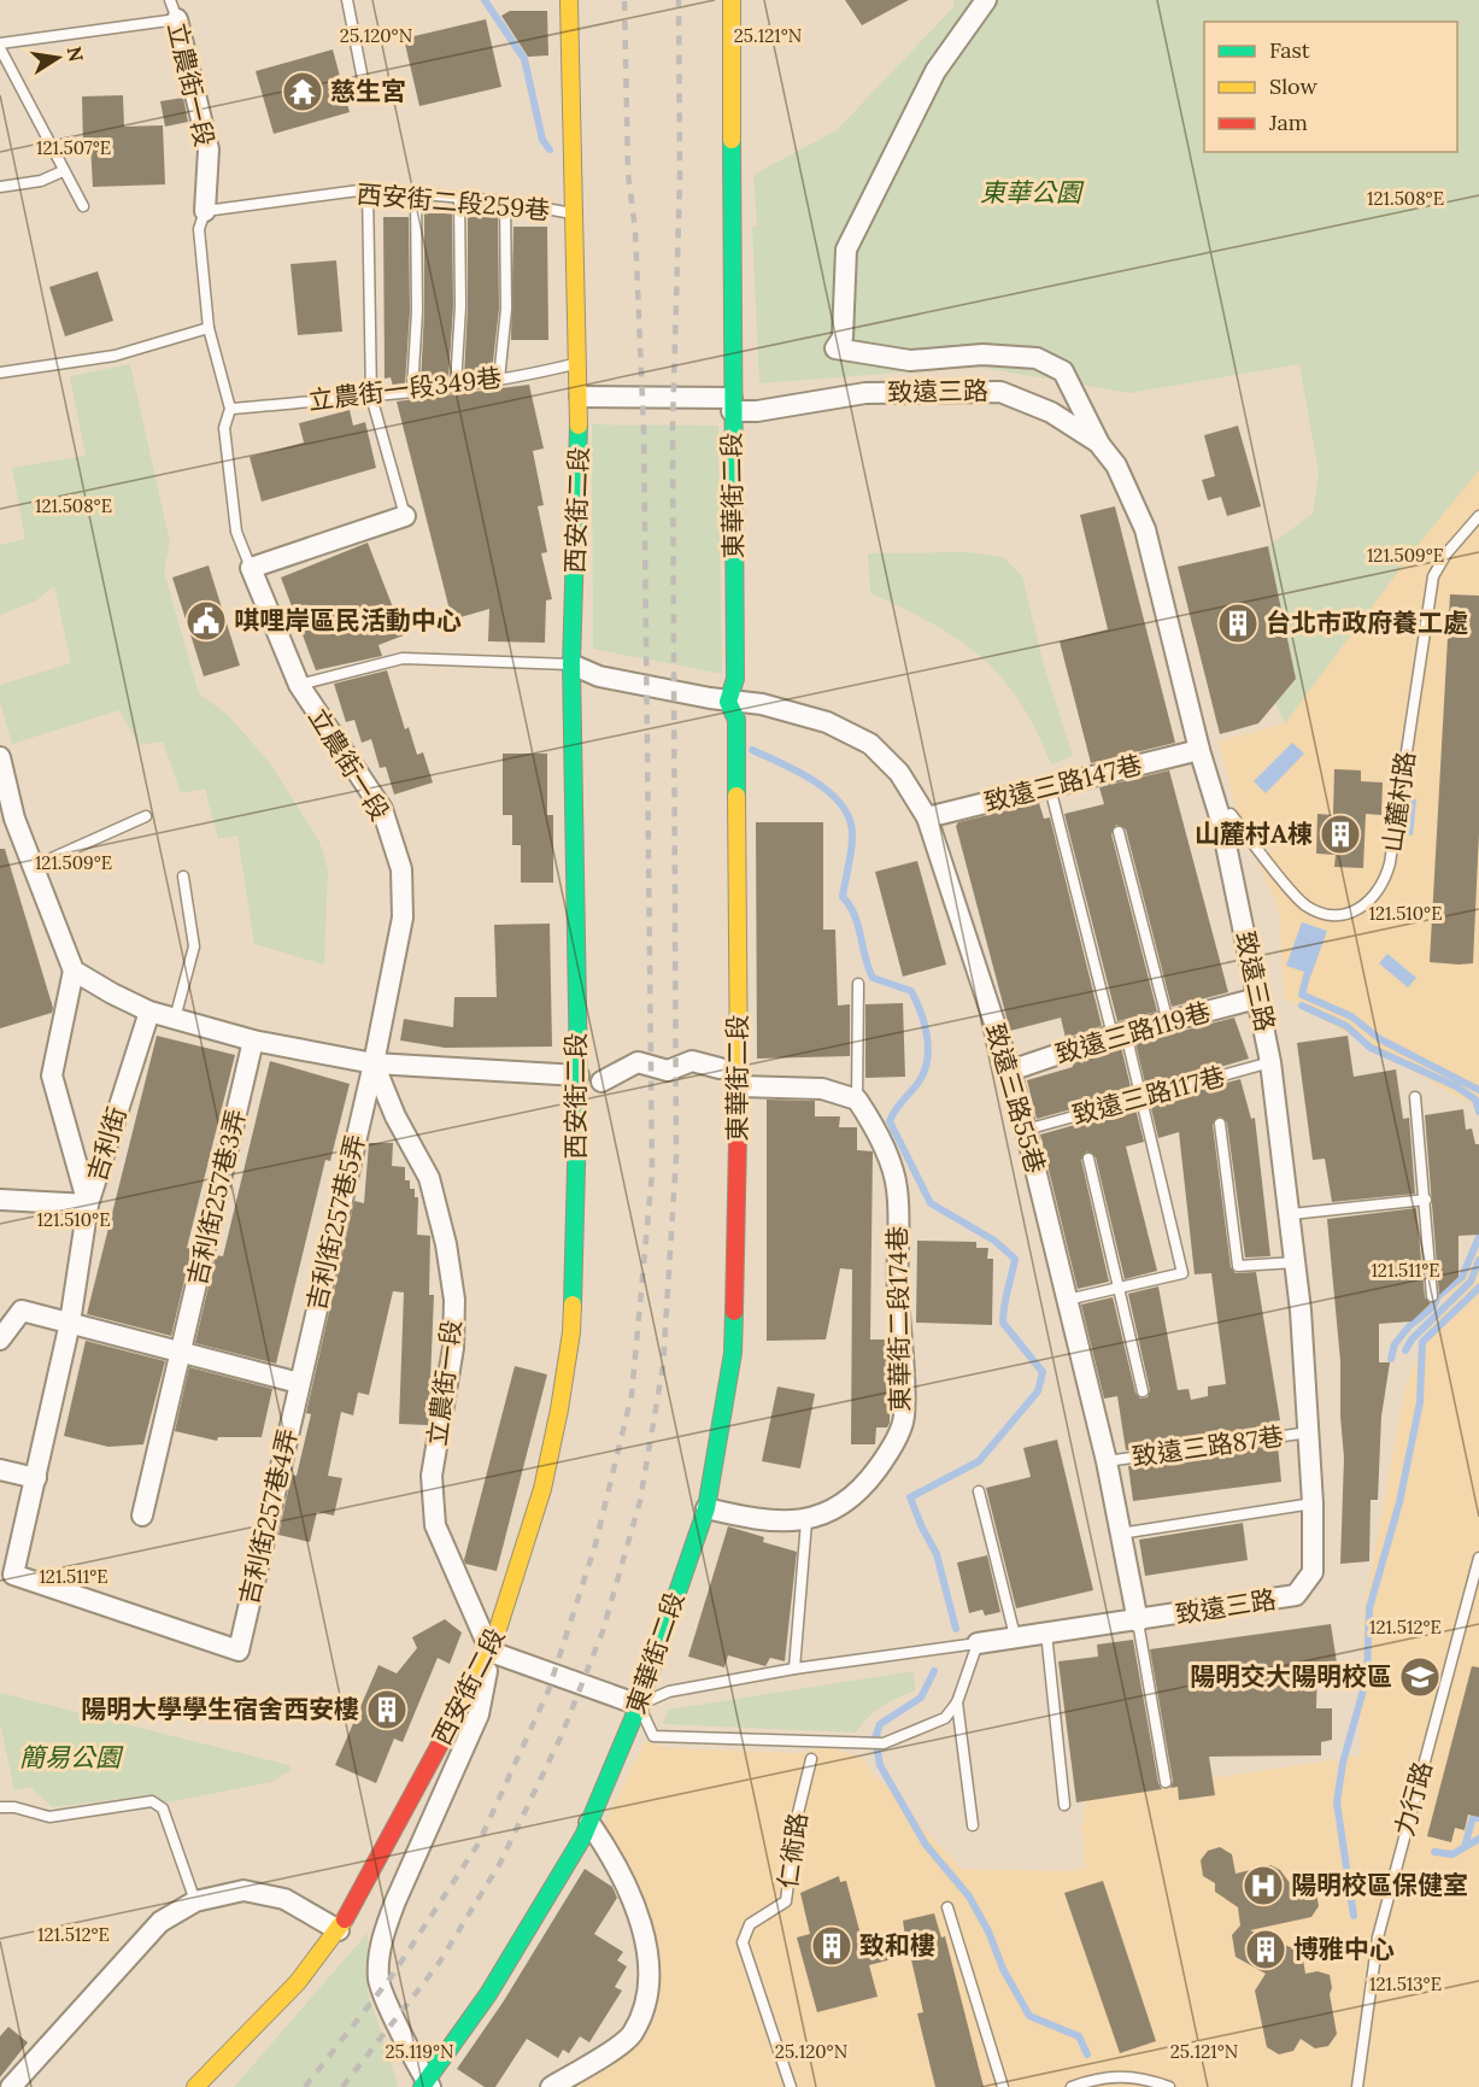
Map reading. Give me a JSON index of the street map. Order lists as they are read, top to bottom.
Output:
{
  "streets": {
    "street": [
      "立農街一段",
      "致遠三路",
      "東華街二段",
      "西安街二段",
      "致遠三路147巷",
      "致遠三路119巷",
      "致遠三路55巷",
      "吉利街",
      "吉利街257巷3弄",
      "吉利街257巷5弄",
      "東華街二段174巷",
      "吉利街257巷4弄"
    ],
    "lane": [
      "西安街二段259巷",
      "立農街一段349巷",
      "山麓村路",
      "致遠三路117巷",
      "致遠三路87巷",
      "力行路",
      "仁術路"
    ]
  },
  "crossings": [
    ["立農街一段", "西安街二段259巷"],
    ["立農街一段", "立農街一段349巷"],
    ["立農街一段", "西安街二段"],
    ["立農街一段", "吉利街257巷5弄"],
    ["西安街二段259巷", "西安街二段"],
    ["立農街一段349巷", "西安街二段"],
    ["致遠三路", "東華街二段"],
    ["致遠三路", "西安街二段"],
    ["致遠三路", "致遠三路147巷"],
    ["致遠三路", "山麓村路"],
    ["致遠三路", "致遠三路119巷"],
    ["致遠三路", "致遠三路117巷"],
    ["致遠三路", "致遠三路55巷"],
    ["致遠三路", "致遠三路87巷"],
    ["東華街二段", "致遠三路55巷"],
    ["東華街二段", "東華街二段174巷"],
    ["西安街二段", "致遠三路55巷"],
    ["致遠三路147巷", "致遠三路55巷"],
    ["致遠三路119巷", "致遠三路55巷"],
    ["致遠三路117巷", "致遠三路55巷"],
    ["致遠三路55巷", "致遠三路87巷"],
    ["吉利街", "吉利街257巷4弄"],
    ["吉利街257巷5弄", "吉利街257巷4弄"]
  ],
  "parks": ["東華公園", "簡易公園"],
  "places": {
    "temple": ["慈生宮"],
    "public building": ["唭哩岸區民活動中心"],
    "building": [
      "台北市政府養工處",
      "山麓村A棟",
      "陽明大學學生宿舍西安樓",
      "致和樓",
      "博雅中心"
    ],
    "school or university": ["陽明交大陽明校區"],
    "hospital": ["陽明校區保健室"]
  },
  "legend": ["Fast", "Slow", "Jam"],
  "north": "right",
  "coordinates": [
    "25.120°N",
    "25.121°N",
    "121.507°E",
    "121.508°E",
    "121.509°E",
    "121.510°E",
    "121.511°E",
    "121.512°E",
    "121.513°E",
    "25.119°N"
  ]
}
